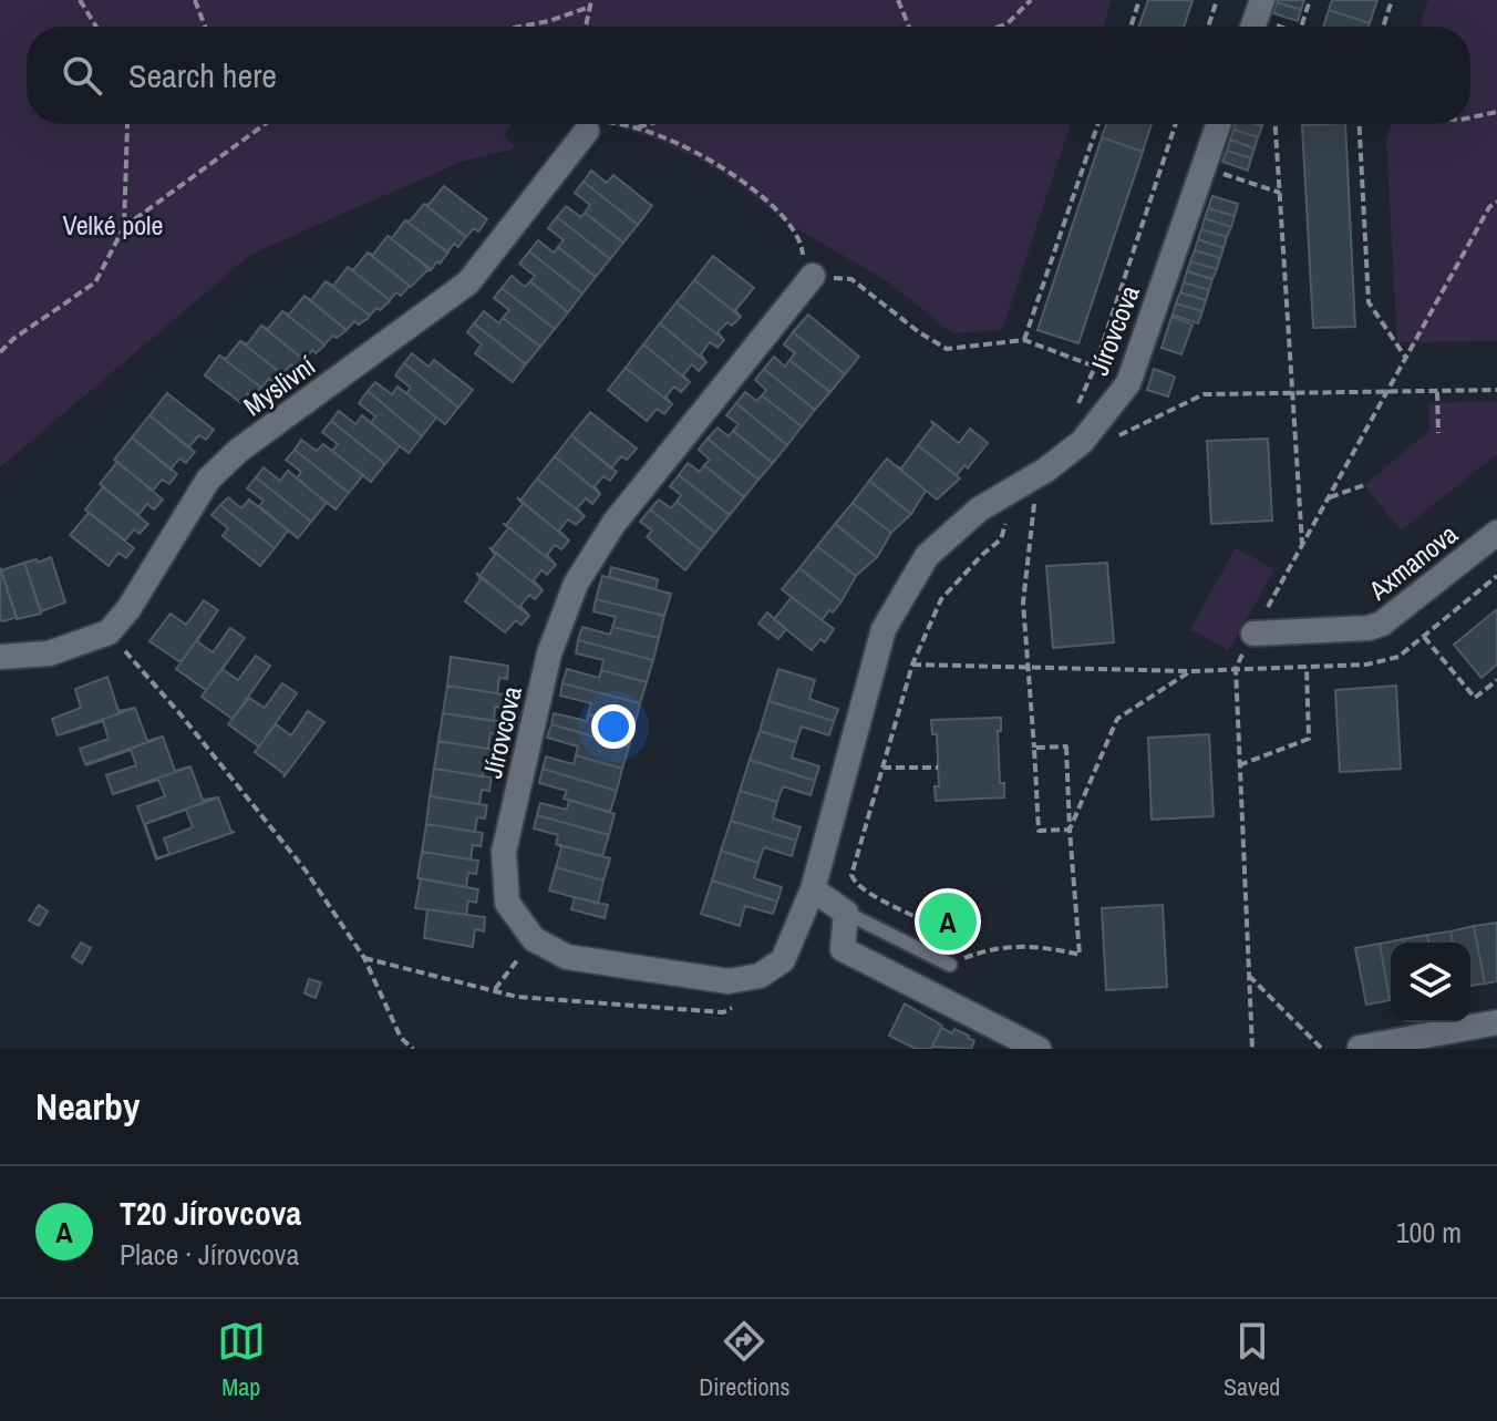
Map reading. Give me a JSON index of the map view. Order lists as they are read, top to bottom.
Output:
{
  "streets": {
    "street": ["Jírovcova", "Myslivní", "Axmanova"]
  },
  "parks": ["Velké pole"],
  "page": {
    "search": "Search here",
    "pins": "A",
    "heading": "Nearby",
    "list": [
      {
        "mark": "A",
        "name": "T20 Jírovcova",
        "note": "Place · Jírovcova",
        "value": "100 m"
      }
    ],
    "nav": ["Map", "Directions", "Saved"]
  }
}
